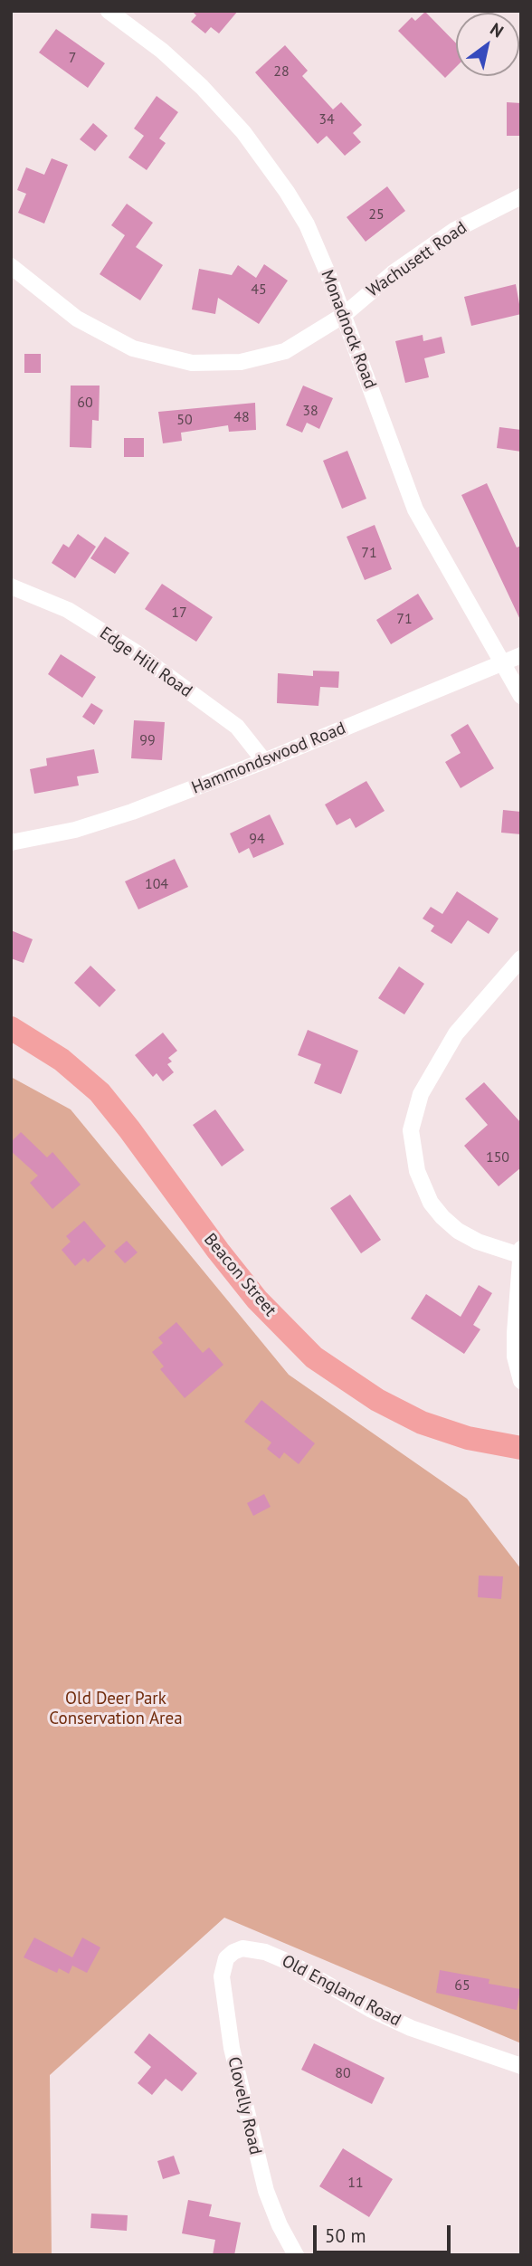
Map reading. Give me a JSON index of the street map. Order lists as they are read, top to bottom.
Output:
{
  "streets": {
    "main road": ["Beacon Street"],
    "street": [
      "Wachusett Road",
      "Monadnock Road",
      "Edge Hill Road",
      "Hammondswood Road",
      "Old England Road",
      "Clovelly Road"
    ]
  },
  "crossings": [
    ["Wachusett Road", "Monadnock Road"],
    ["Monadnock Road", "Hammondswood Road"],
    ["Edge Hill Road", "Hammondswood Road"],
    ["Old England Road", "Clovelly Road"]
  ],
  "parks": ["Old Deer Park Conservation Area"],
  "house_numbers": [
    "7",
    "28",
    "34",
    "25",
    "45",
    "60",
    "38",
    "48",
    "50",
    "71",
    "17",
    "71",
    "99",
    "94",
    "104",
    "150",
    "65",
    "80",
    "11"
  ],
  "scale_bar": "50 m",
  "north": "top right"
}
